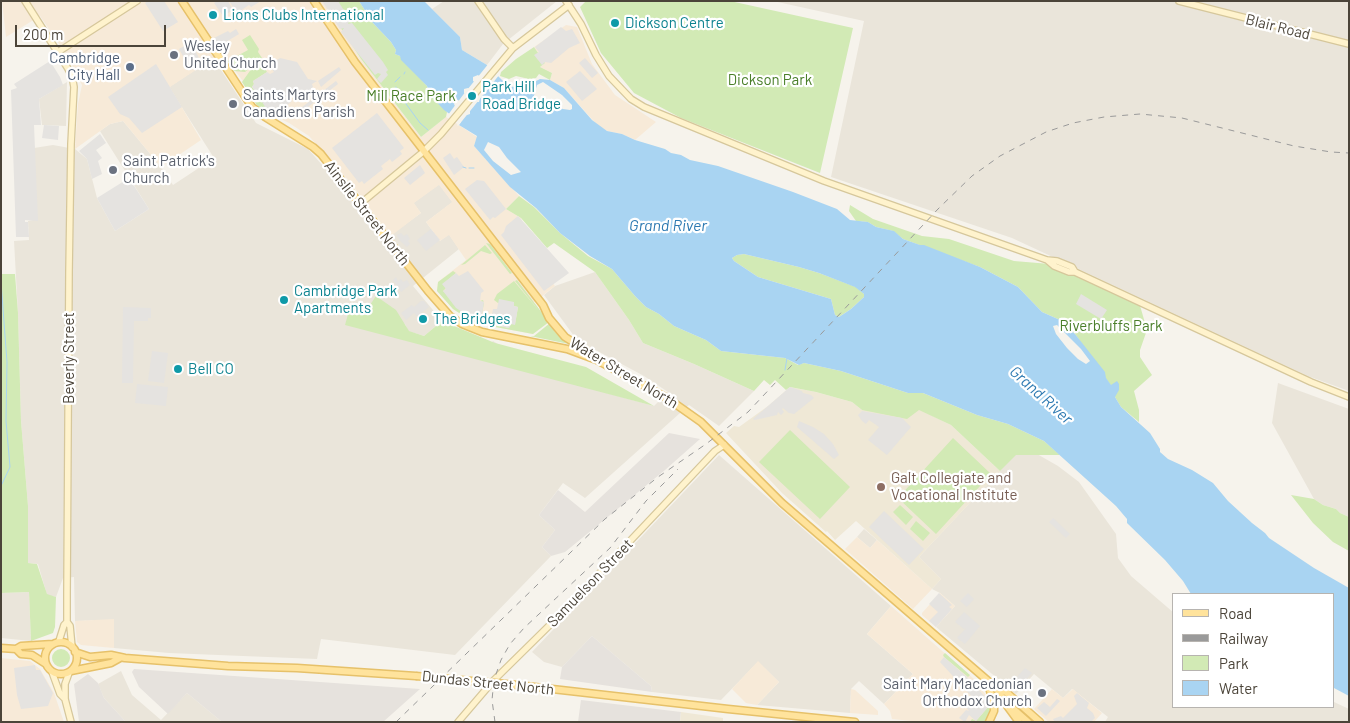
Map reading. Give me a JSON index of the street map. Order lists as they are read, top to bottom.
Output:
{
  "streets": {
    "main road": ["Ainslie Street North", "Water Street North", "Dundas Street North"],
    "street": ["Blair Road", "Beverly Street", "Samuelson Street"]
  },
  "crossings": [
    ["Ainslie Street North", "Water Street North"],
    ["Beverly Street", "Dundas Street North"],
    ["Water Street North", "Samuelson Street"]
  ],
  "water": ["Grand River"],
  "parks": ["Dickson Park", "Mill Race Park", "Riverbluffs Park"],
  "places": [
    "Lions Clubs International",
    "Dickson Centre",
    "Wesley United Church",
    "Cambridge City Hall",
    "Park Hill Road Bridge",
    "Saints Martyrs Canadiens Parish",
    "Saint Patrick's Church",
    "Cambridge Park Apartments",
    "The Bridges",
    "Bell CO",
    "Galt Collegiate and Vocational Institute",
    "Saint Mary Macedonian Orthodox Church"
  ],
  "legend": [
    "Road",
    "Railway",
    "Park",
    "Water"
  ],
  "scale_bar": "200 m"
}
